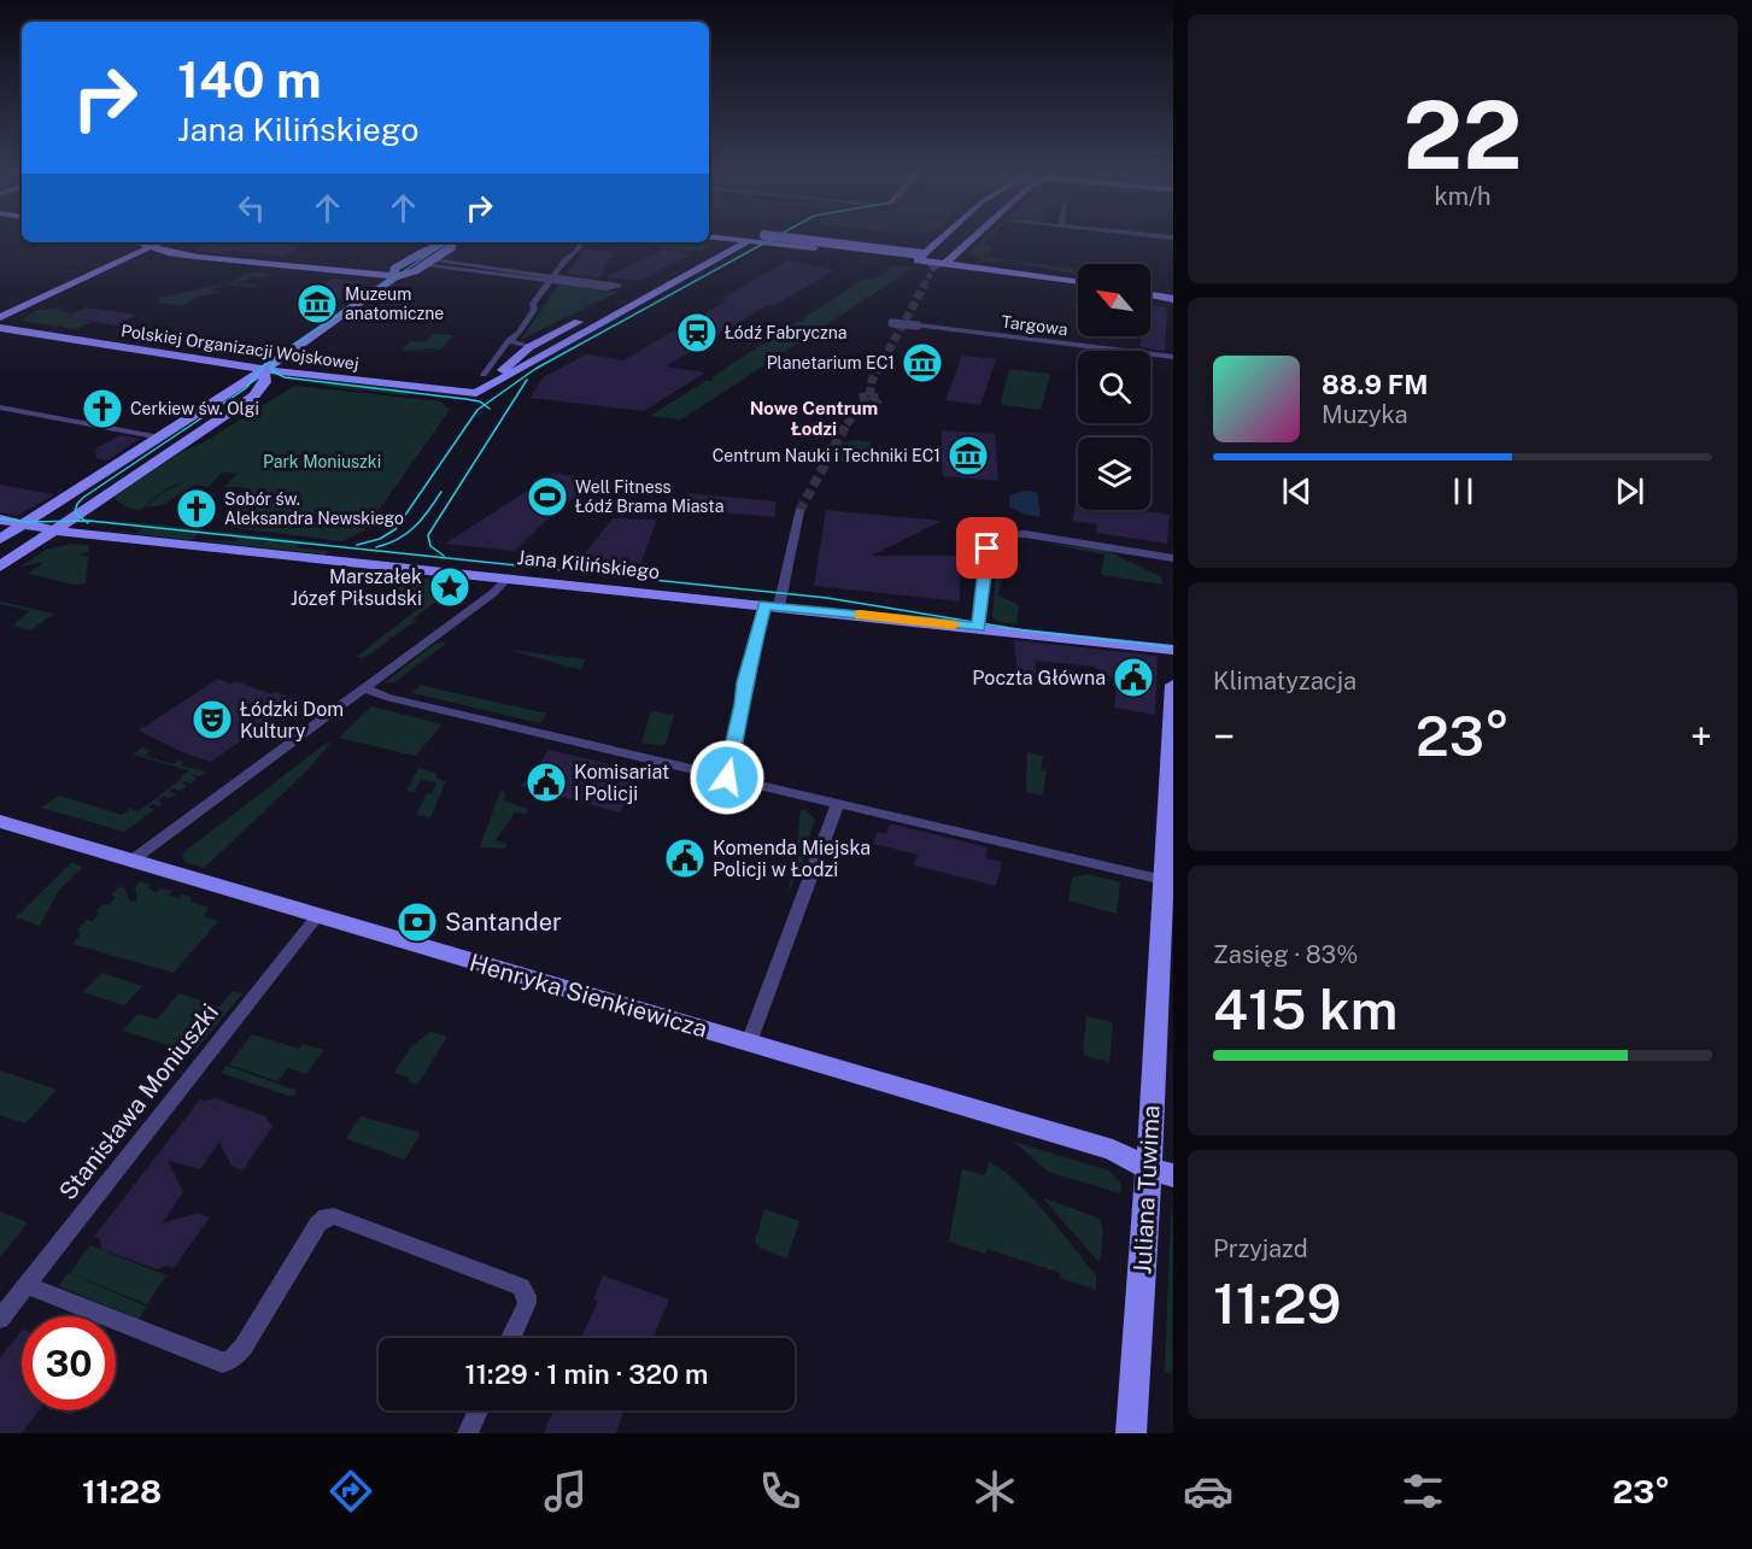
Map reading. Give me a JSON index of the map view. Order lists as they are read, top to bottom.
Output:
{
  "streets": {
    "street": [
      "Targowa",
      "Polskiej Organizacji Wojskowej",
      "Jana Kilińskiego",
      "Henryka Sienkiewicza",
      "Stanisława Moniuszki",
      "Juliana Tuwima"
    ]
  },
  "crossings": [
    ["Henryka Sienkiewicza", "Stanisława Moniuszki"],
    ["Henryka Sienkiewicza", "Juliana Tuwima"]
  ],
  "districts": ["Nowe Centrum Łodzi"],
  "parks": ["Park Moniuszki"],
  "places": {
    "museum": ["Muzeum anatomiczne", "Planetarium EC1", "Centrum Nauki i Techniki EC1"],
    "station": ["Łódź Fabryczna"],
    "church": ["Cerkiew św. Olgi", "Sobór św. Aleksandra Newskiego"],
    "sports": ["Well Fitness Łódź Brama Miasta"],
    "place": ["Marszałek Józef Piłsudski"],
    "public building": ["Poczta Główna", "Komisariat I Policji", "Komenda Miejska Policji w Łodzi"],
    "theatre": ["Łódzki Dom Kultury"],
    "bank": ["Santander"]
  },
  "north": "top left",
  "page": {
    "tile": [
      ["22", "km/h"],
      "Klimatyzacja",
      ["Zasięg · 83%", "415 km"],
      ["Przyjazd", "11:29"]
    ],
    "turn": ["140 m", "Jana Kilińskiego"],
    "song": ["88.9 FM", "Muzyka"],
    "heat": ["−", "23°", "+"],
    "limit": "30",
    "trip": "11:29 · 1 min · 320 m",
    "tabs": ["11:28", "23°"]
  }
}
